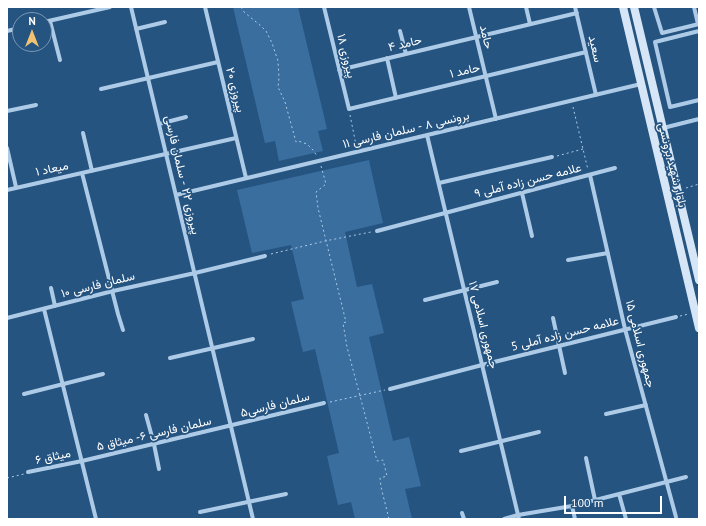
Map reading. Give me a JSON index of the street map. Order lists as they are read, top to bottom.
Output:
{
  "streets": {
    "street": [
      "حامد",
      "حامد ۴",
      "سعید",
      "پیروزی ۱۸",
      "حامد ۱",
      "پیروزی ۲۰",
      "برونسی ۸ - سلمان فارسی ۱۱",
      "بلوار شهید برونسی",
      "میعاد ۱",
      "پیروزی ۲۲ - سلمان فارسی",
      "علامه حسن زاده آملی ۹",
      "سلمان فارسی ۱۰",
      "جمهوری اسلامی ۱۷",
      "علامه حسن زاده آملی 5",
      "جمهوری اسلامی ۱۵",
      "سلمان فارسی۵",
      "سلمان فارسی ۶- میثاق ۵",
      "میثاق ۶"
    ]
  },
  "crossings": [
    ["حامد", "حامد ۴"],
    ["حامد", "حامد ۱"],
    ["حامد", "برونسی ۸ - سلمان فارسی ۱۱"],
    ["حامد ۴", "سعید"],
    ["حامد ۴", "پیروزی ۱۸"],
    ["سعید", "حامد ۱"],
    ["سعید", "برونسی ۸ - سلمان فارسی ۱۱"],
    ["پیروزی ۱۸", "حامد ۱"],
    ["پیروزی ۲۰", "برونسی ۸ - سلمان فارسی ۱۱"],
    ["پیروزی ۲۰", "میعاد ۱"],
    ["برونسی ۸ - سلمان فارسی ۱۱", "بلوار شهید برونسی"],
    ["برونسی ۸ - سلمان فارسی ۱۱", "پیروزی ۲۲ - سلمان فارسی"],
    ["برونسی ۸ - سلمان فارسی ۱۱", "جمهوری اسلامی ۱۷"],
    ["میعاد ۱", "پیروزی ۲۲ - سلمان فارسی"],
    ["پیروزی ۲۲ - سلمان فارسی", "سلمان فارسی ۱۰"],
    ["پیروزی ۲۲ - سلمان فارسی", "سلمان فارسی۵"],
    ["پیروزی ۲۲ - سلمان فارسی", "سلمان فارسی ۶- میثاق ۵"],
    ["علامه حسن زاده آملی ۹", "جمهوری اسلامی ۱۷"],
    ["علامه حسن زاده آملی ۹", "جمهوری اسلامی ۱۵"],
    ["جمهوری اسلامی ۱۷", "علامه حسن زاده آملی 5"],
    ["علامه حسن زاده آملی 5", "جمهوری اسلامی ۱۵"],
    ["سلمان فارسی۵", "سلمان فارسی ۶- میثاق ۵"],
    ["سلمان فارسی ۶- میثاق ۵", "میثاق ۶"]
  ],
  "scale_bar": "100 m",
  "north": "top"
}
